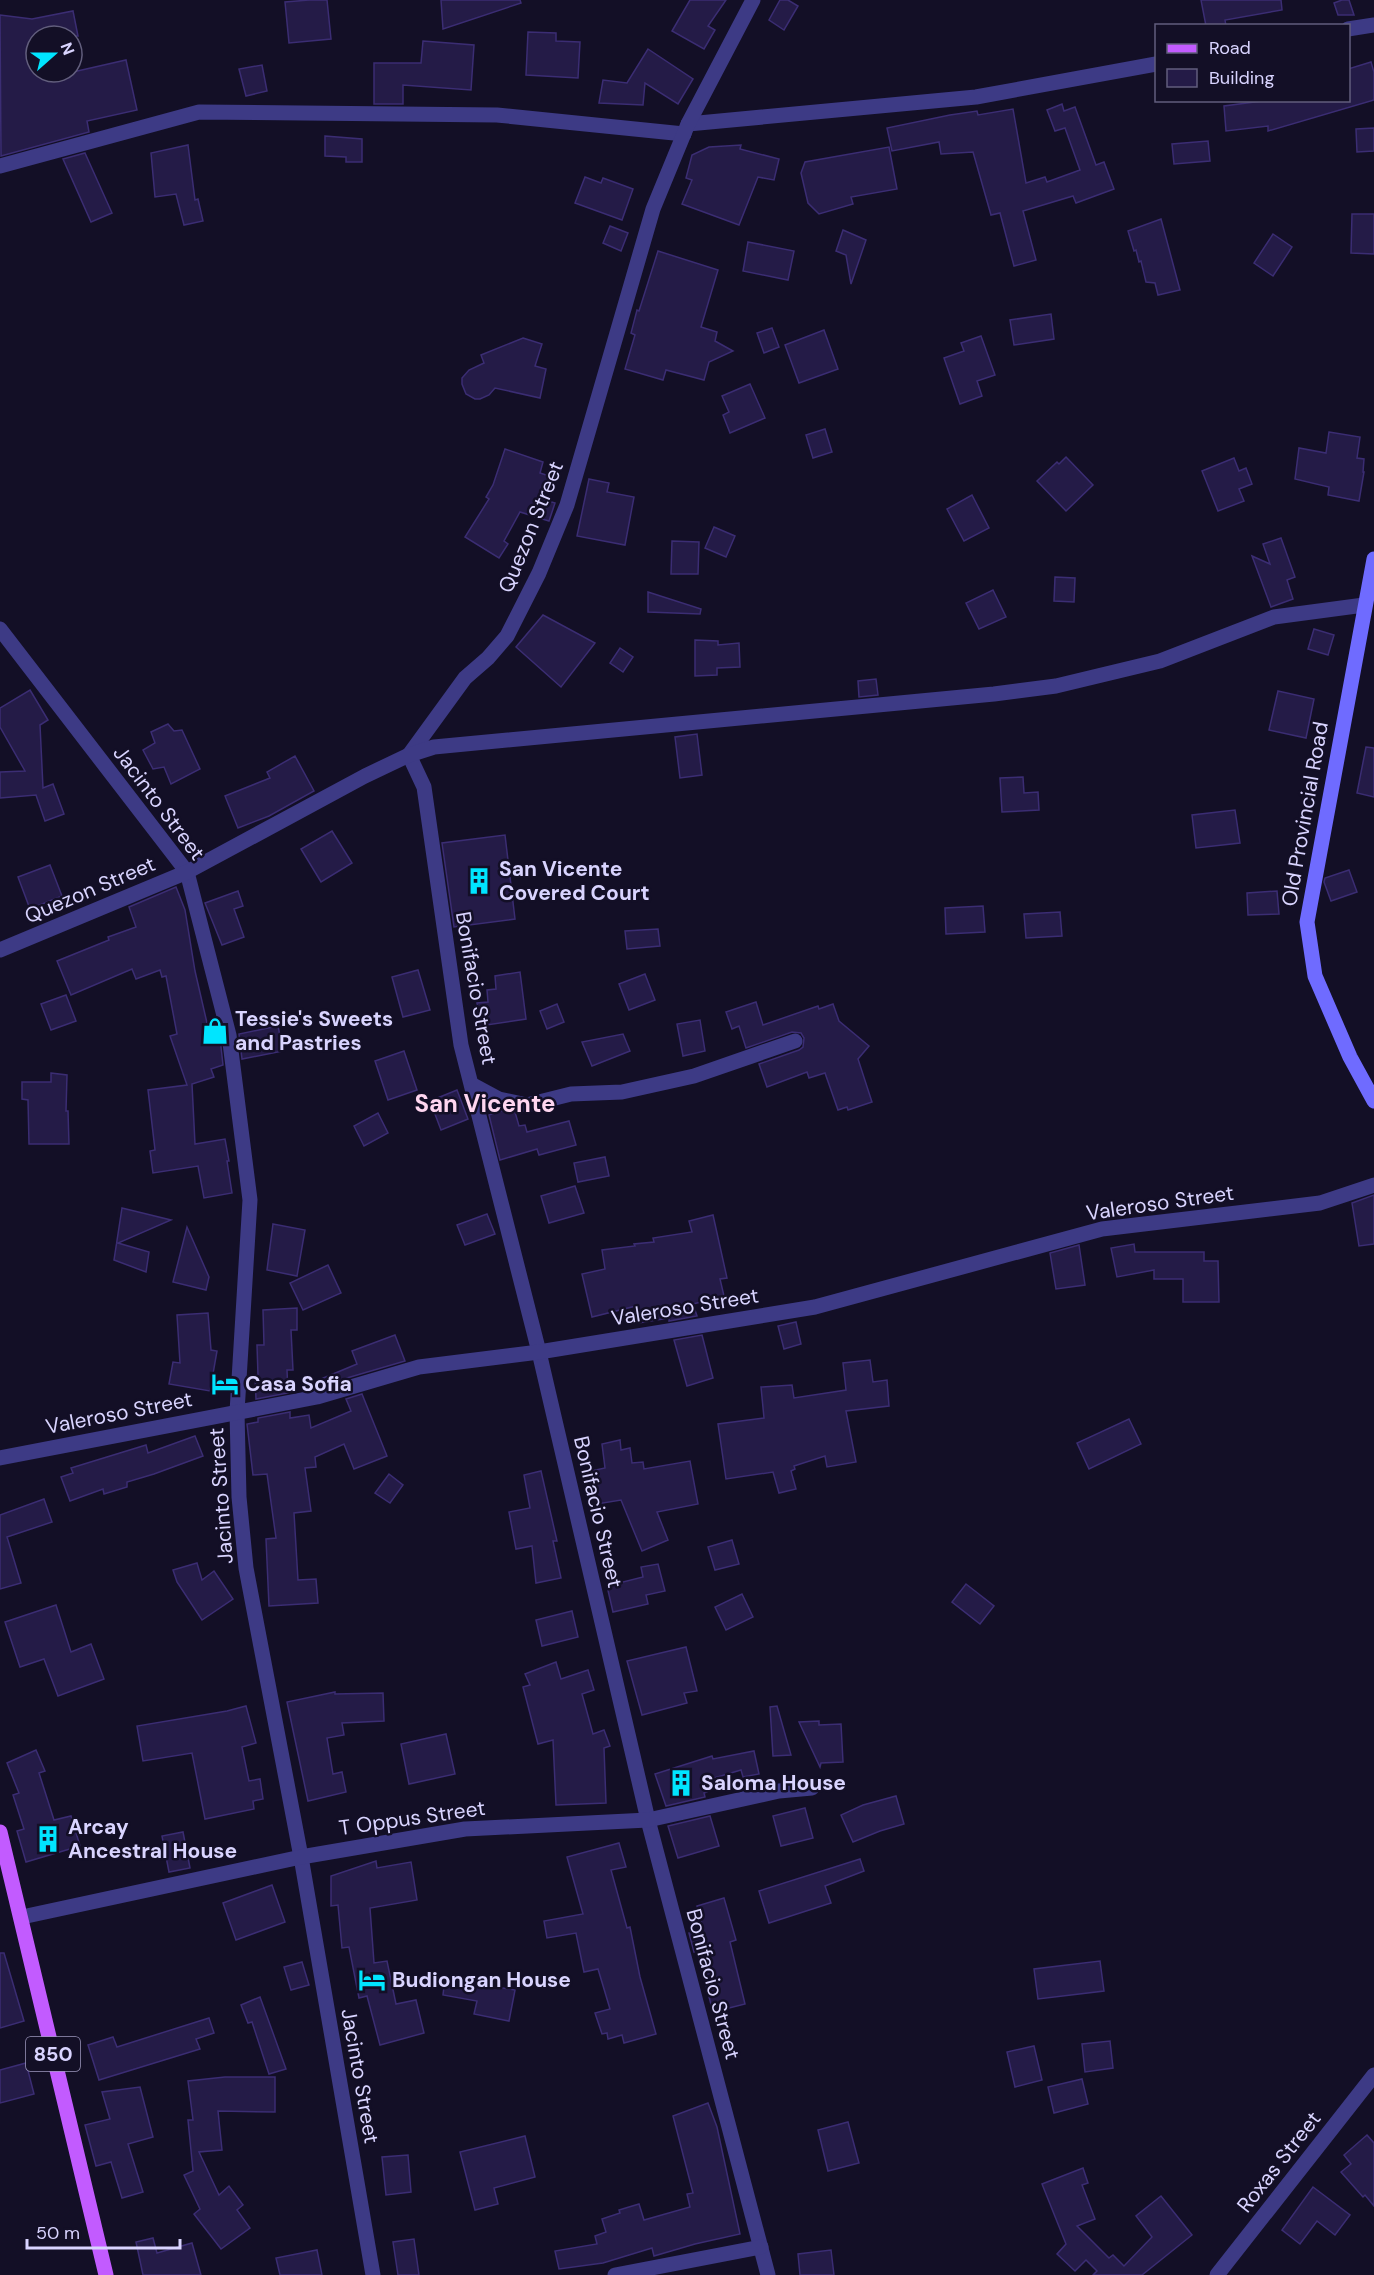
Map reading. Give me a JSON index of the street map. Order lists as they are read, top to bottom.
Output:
{
  "streets": {
    "main road": ["Old Provincial Road", "850"],
    "street": [
      "Quezon Street",
      "Jacinto Street",
      "Bonifacio Street",
      "Valeroso Street",
      "T Oppus Street",
      "Roxas Street"
    ]
  },
  "crossings": [
    ["Quezon Street", "Jacinto Street"],
    ["Quezon Street", "Bonifacio Street"],
    ["Jacinto Street", "Valeroso Street"],
    ["Jacinto Street", "T Oppus Street"],
    ["Bonifacio Street", "Valeroso Street"],
    ["Bonifacio Street", "T Oppus Street"],
    ["T Oppus Street", "850"]
  ],
  "districts": ["San Vicente"],
  "places": {
    "building": ["San Vicente Covered Court", "Saloma House", "Arcay Ancestral House"],
    "shop": ["Tessie's Sweets and Pastries"],
    "hotel": ["Casa Sofia", "Budiongan House"]
  },
  "legend": ["Road", "Building"],
  "scale_bar": "50 m",
  "north": "right"
}
